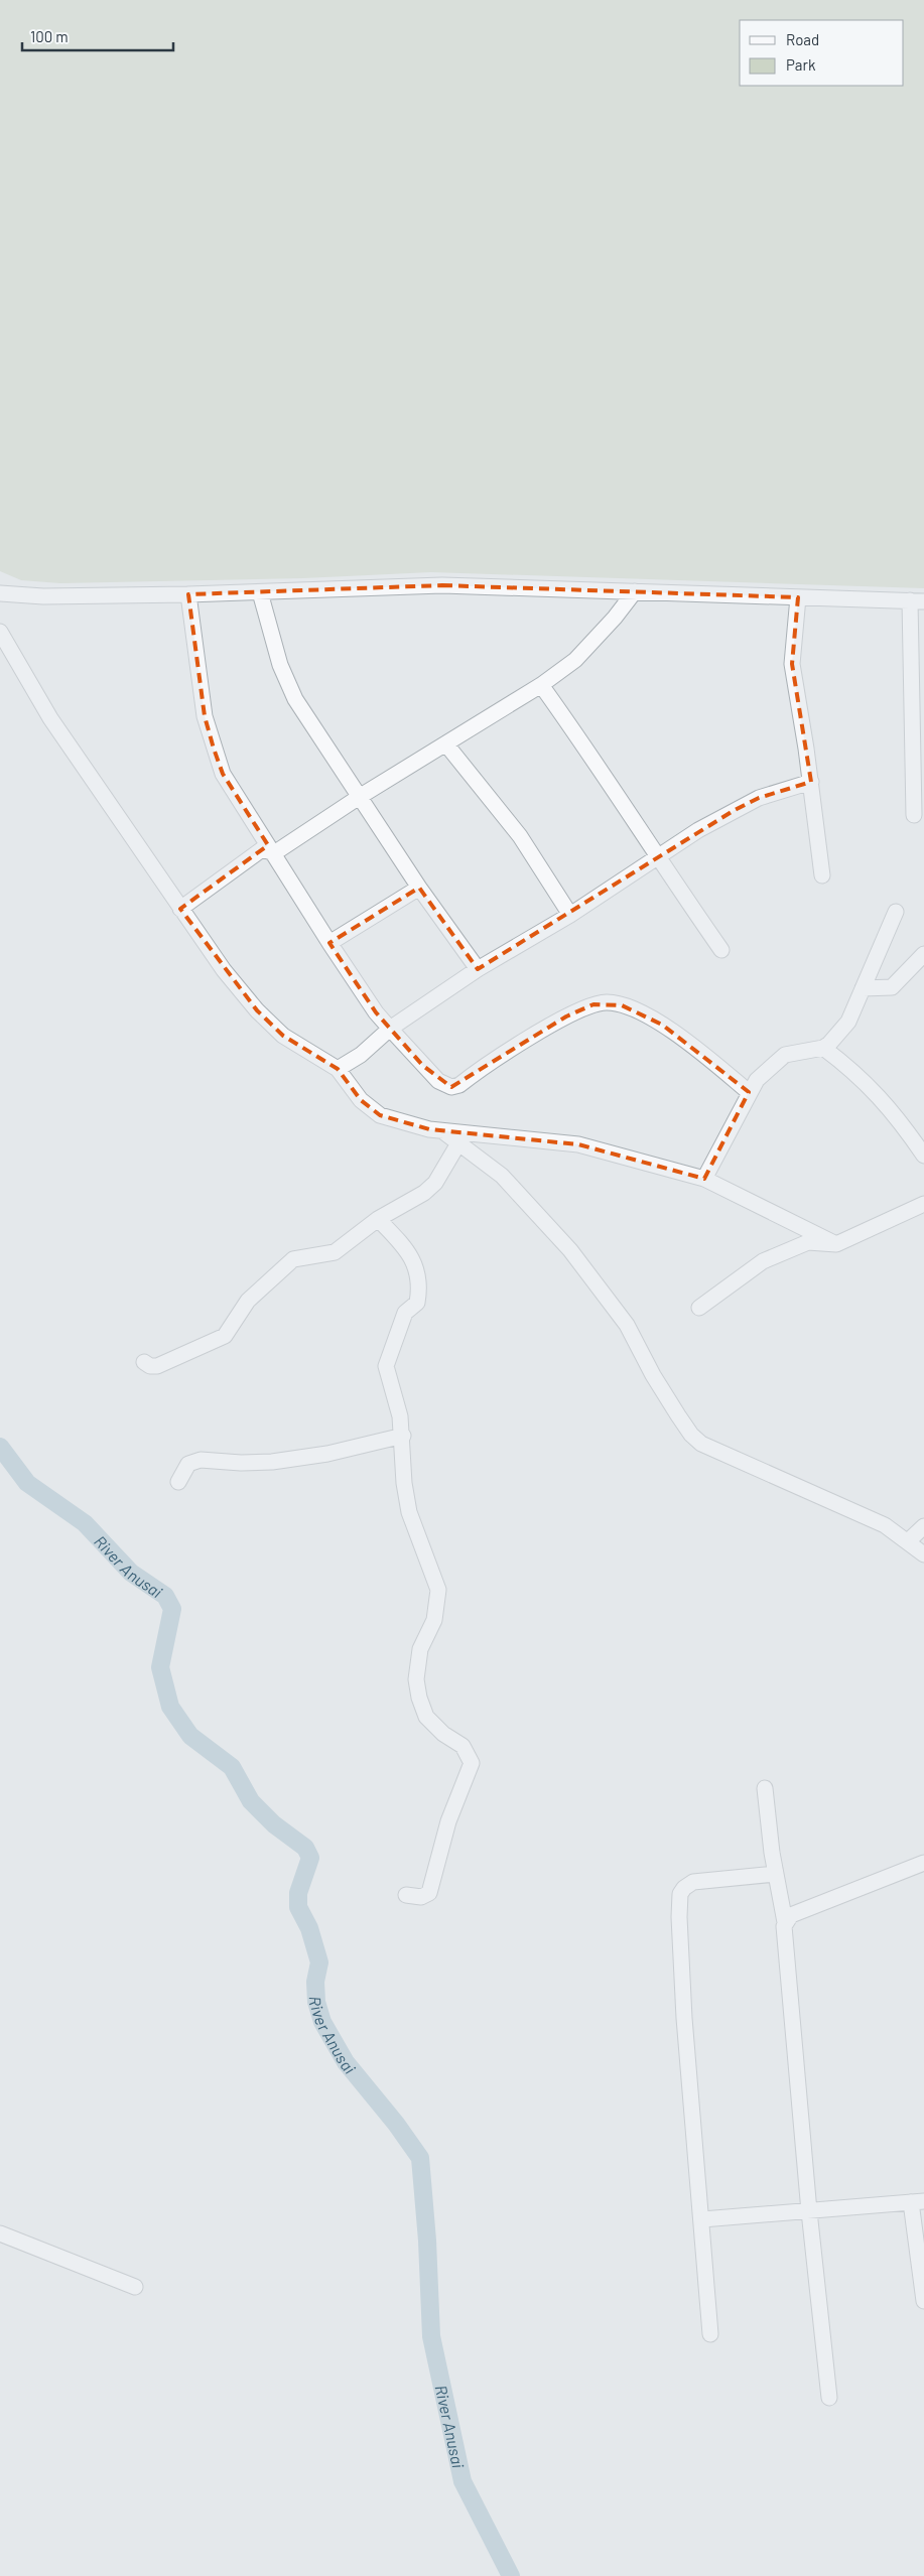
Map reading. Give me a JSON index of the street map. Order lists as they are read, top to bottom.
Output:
{
  "water": ["River Anusai"],
  "legend": ["Road", "Park"],
  "scale_bar": "100 m"
}
